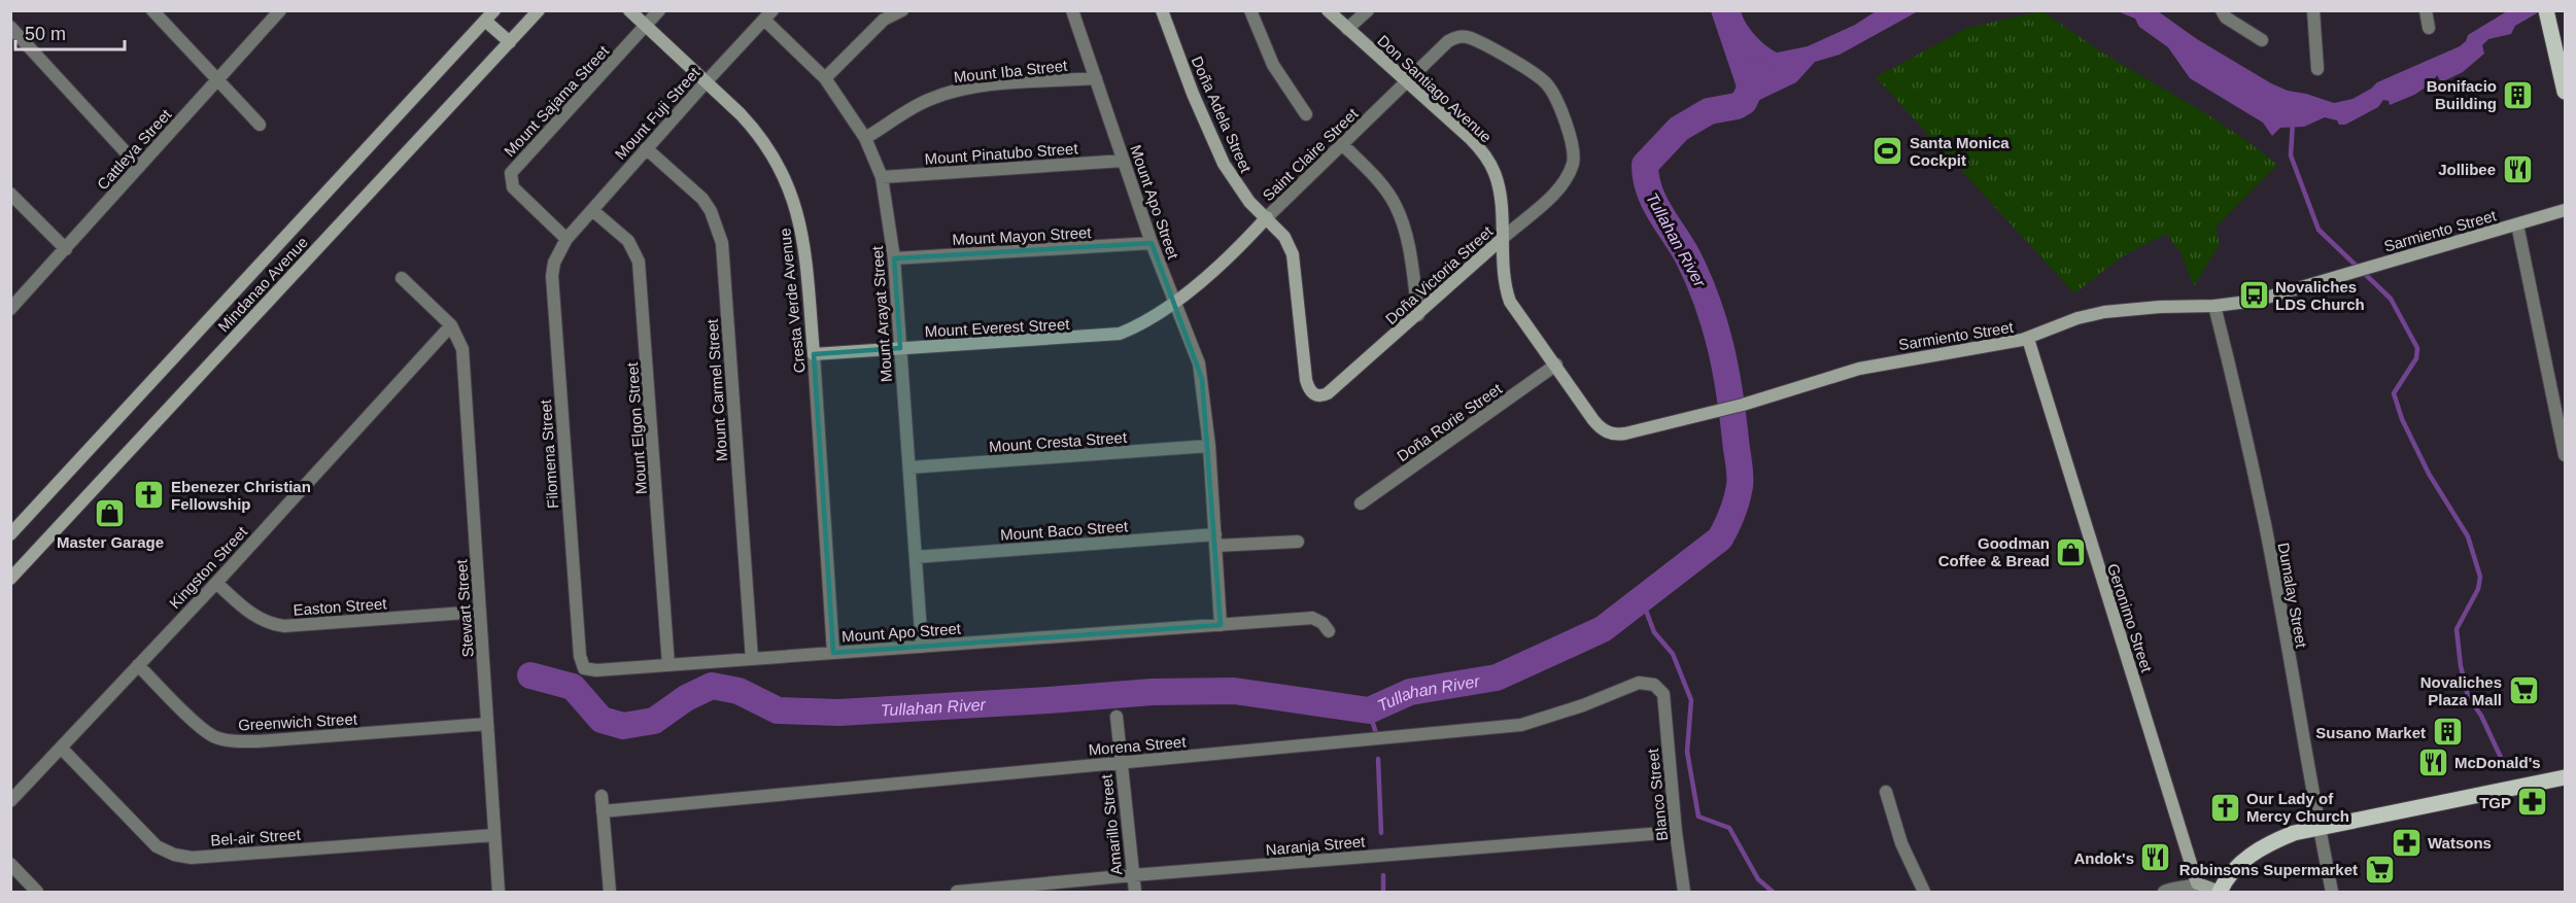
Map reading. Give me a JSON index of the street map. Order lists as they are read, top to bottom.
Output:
{
  "streets": {
    "street": [
      "Mount Iba Street",
      "Don Santiago Avenue",
      "Mount Sajama Street",
      "Mount Fuji Street",
      "Doña Adela Street",
      "Cattleya Street",
      "Mount Pinatubo Street",
      "Saint Claire Street",
      "Mount Apo Street",
      "Sarmiento Street",
      "Mount Mayon Street",
      "Doña Victoria Street",
      "Mindanao Avenue",
      "Cresta Verde Avenue",
      "Mount Arayat Street",
      "Mount Everest Street",
      "Mount Carmel Street",
      "Doña Rorie Street",
      "Mount Elgon Street",
      "Mount Cresta Street",
      "Filomena Street",
      "Mount Baco Street",
      "Kingston Street",
      "Dumalay Street",
      "Easton Street",
      "Stewart Street",
      "Geronimo Street",
      "Greenwich Street",
      "Morena Street",
      "Blanco Street",
      "Amarillo Street",
      "Bel-air Street",
      "Naranja Street"
    ]
  },
  "crossings": [
    ["Mount Iba Street", "Mount Apo Street"],
    ["Mount Iba Street", "Mount Arayat Street"],
    ["Don Santiago Avenue", "Saint Claire Street"],
    ["Don Santiago Avenue", "Sarmiento Street"],
    ["Don Santiago Avenue", "Doña Victoria Street"],
    ["Mount Sajama Street", "Mount Fuji Street"],
    ["Mount Sajama Street", "Cresta Verde Avenue"],
    ["Mount Sajama Street", "Filomena Street"],
    ["Mount Fuji Street", "Cresta Verde Avenue"],
    ["Mount Fuji Street", "Mount Arayat Street"],
    ["Mount Fuji Street", "Mount Carmel Street"],
    ["Mount Fuji Street", "Mount Elgon Street"],
    ["Mount Fuji Street", "Filomena Street"],
    ["Doña Adela Street", "Saint Claire Street"],
    ["Doña Adela Street", "Doña Victoria Street"],
    ["Mount Pinatubo Street", "Mount Apo Street"],
    ["Mount Pinatubo Street", "Mount Arayat Street"],
    ["Saint Claire Street", "Mount Apo Street"],
    ["Saint Claire Street", "Doña Victoria Street"],
    ["Saint Claire Street", "Mount Everest Street"],
    ["Mount Apo Street", "Mount Mayon Street"],
    ["Mount Apo Street", "Cresta Verde Avenue"],
    ["Mount Apo Street", "Mount Arayat Street"],
    ["Mount Apo Street", "Mount Everest Street"],
    ["Mount Apo Street", "Mount Carmel Street"],
    ["Mount Apo Street", "Mount Elgon Street"],
    ["Mount Apo Street", "Mount Cresta Street"],
    ["Mount Apo Street", "Filomena Street"],
    ["Mount Apo Street", "Mount Baco Street"],
    ["Sarmiento Street", "Doña Victoria Street"],
    ["Sarmiento Street", "Doña Rorie Street"],
    ["Sarmiento Street", "Dumalay Street"],
    ["Sarmiento Street", "Geronimo Street"],
    ["Mount Mayon Street", "Mount Arayat Street"],
    ["Cresta Verde Avenue", "Mount Everest Street"],
    ["Mount Arayat Street", "Mount Everest Street"],
    ["Mount Arayat Street", "Mount Cresta Street"],
    ["Mount Arayat Street", "Mount Baco Street"],
    ["Kingston Street", "Easton Street"],
    ["Kingston Street", "Stewart Street"],
    ["Kingston Street", "Greenwich Street"],
    ["Kingston Street", "Bel-air Street"],
    ["Easton Street", "Stewart Street"],
    ["Stewart Street", "Greenwich Street"],
    ["Stewart Street", "Bel-air Street"],
    ["Morena Street", "Blanco Street"],
    ["Morena Street", "Amarillo Street"],
    ["Blanco Street", "Naranja Street"],
    ["Amarillo Street", "Naranja Street"]
  ],
  "water": ["Tullahan River"],
  "places": {
    "building": ["Bonifacio Building", "Susano Market"],
    "sports": ["Santa Monica Cockpit"],
    "restaurant": ["Jollibee", "McDonald's", "Andok's"],
    "bus stop": ["Novaliches LDS Church"],
    "church": ["Ebenezer Christian Fellowship", "Our Lady of Mercy Church"],
    "shop": ["Master Garage", "Goodman Coffee & Bread"],
    "supermarket": ["Novaliches Plaza Mall", "Robinsons Supermarket"],
    "pharmacy": ["TGP", "Watsons"]
  },
  "scale_bar": "50 m"
}
